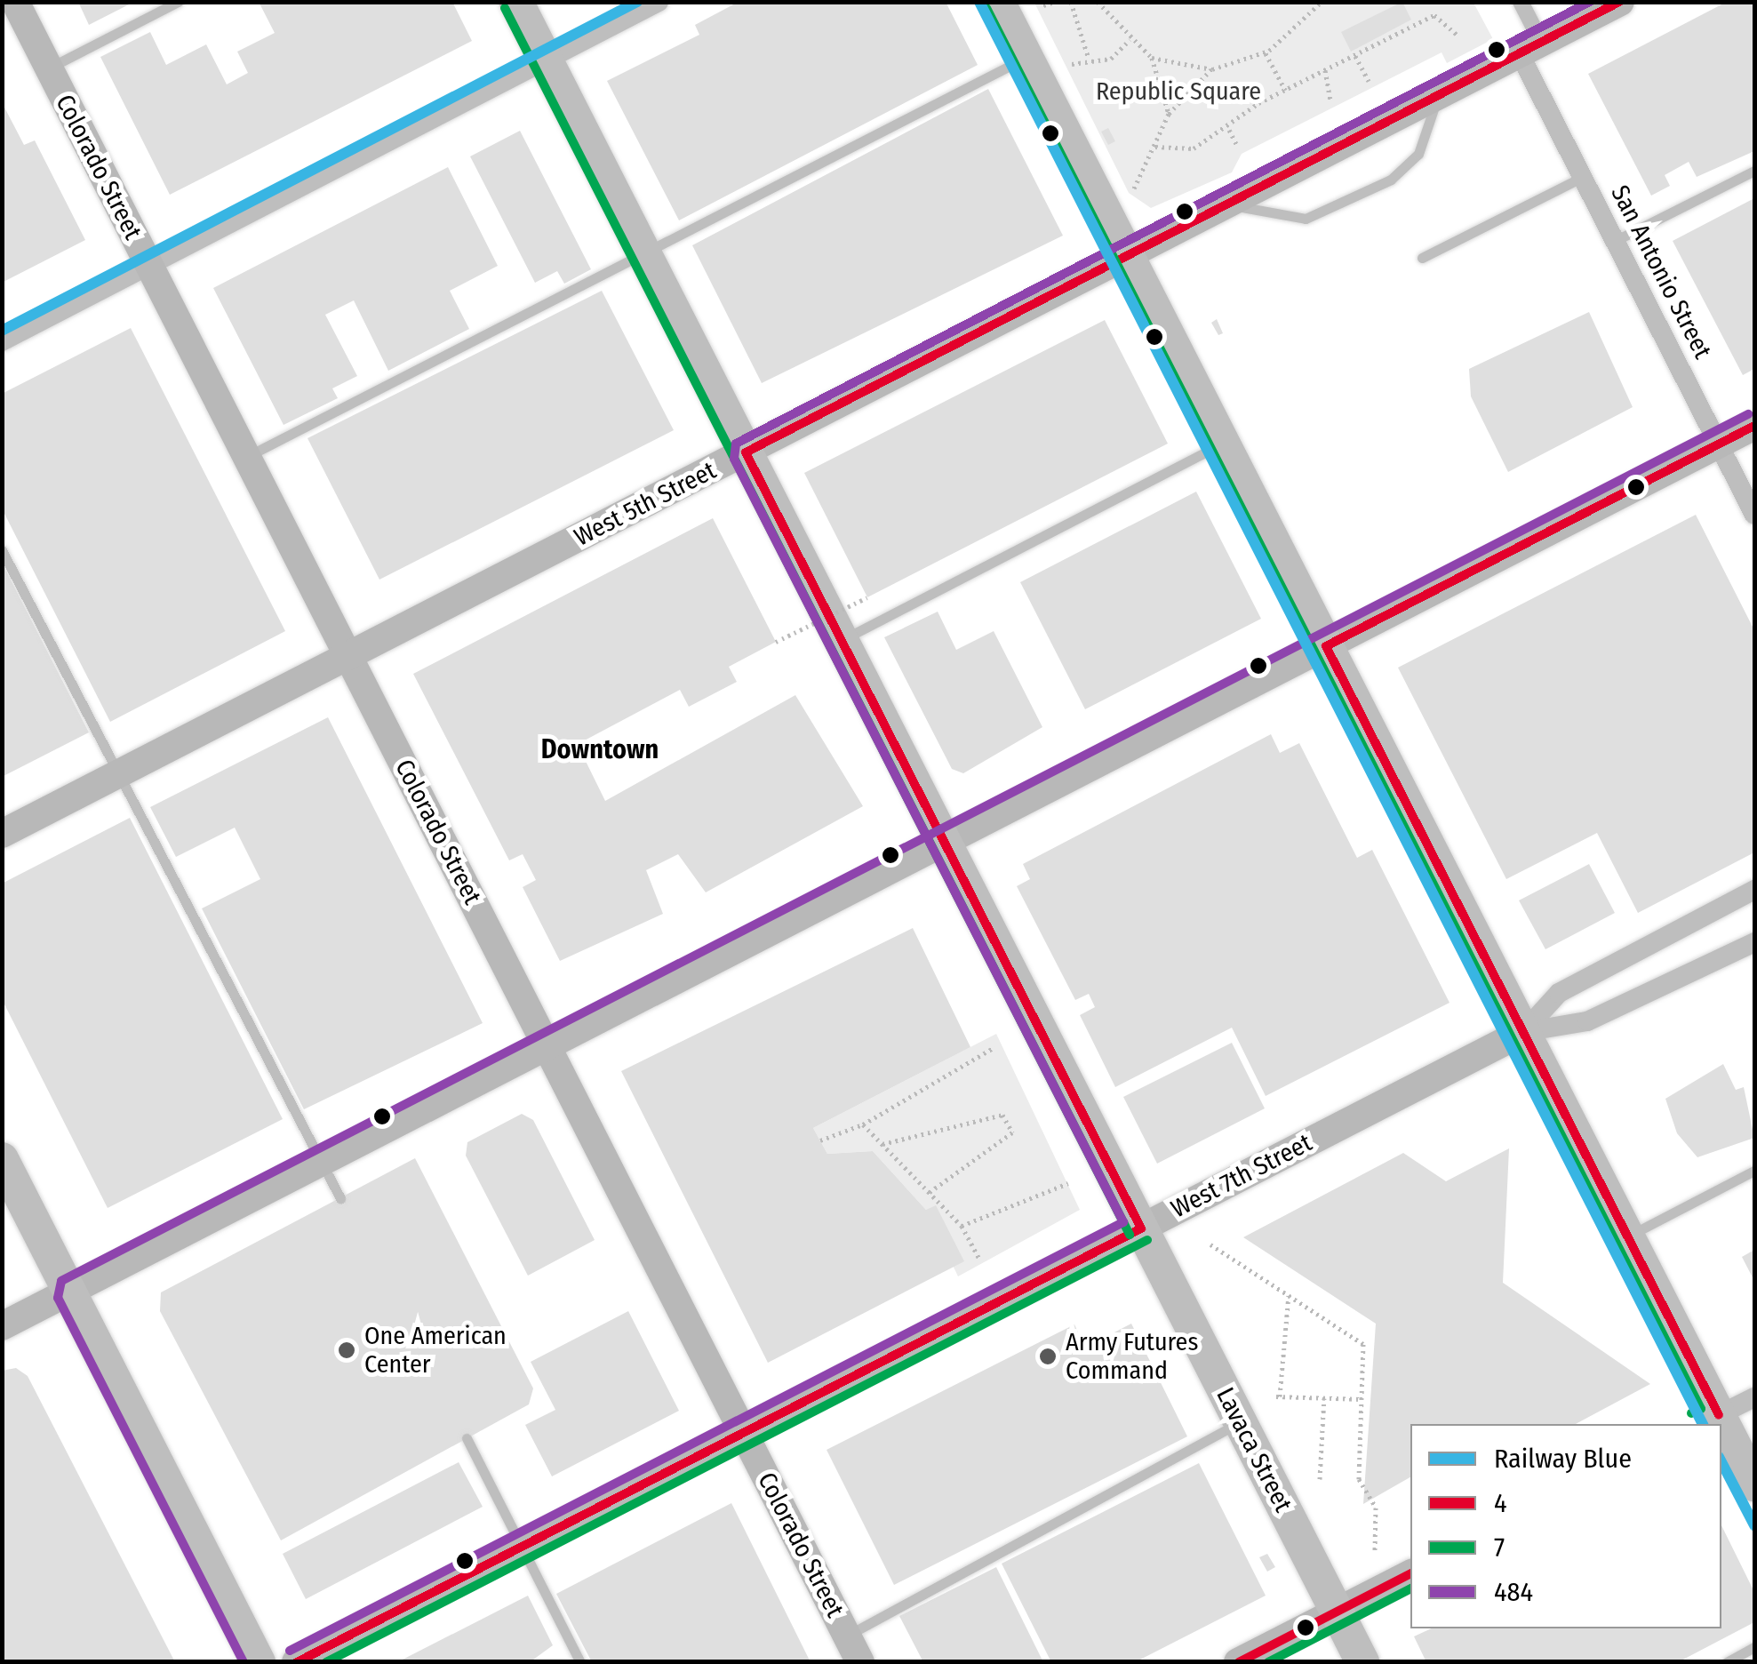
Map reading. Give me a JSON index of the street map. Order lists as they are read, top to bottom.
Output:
{
  "streets": {
    "main road": [
      "Colorado Street",
      "West 5th Street",
      "West 7th Street",
      "Lavaca Street"
    ],
    "street": ["San Antonio Street"]
  },
  "crossings": [
    ["Colorado Street", "West 5th Street"],
    ["Colorado Street", "West 7th Street"],
    ["San Antonio Street", "West 5th Street"],
    ["West 5th Street", "Lavaca Street"],
    ["West 7th Street", "Lavaca Street"]
  ],
  "districts": ["Downtown"],
  "parks": ["Republic Square"],
  "places": ["One American Center", "Army Futures Command"],
  "lines": [
    "rail line Blue",
    "transit line 4",
    "transit line 484",
    "transit line 7"
  ],
  "legend": [
    "Railway Blue",
    "4",
    "7",
    "484"
  ]
}
